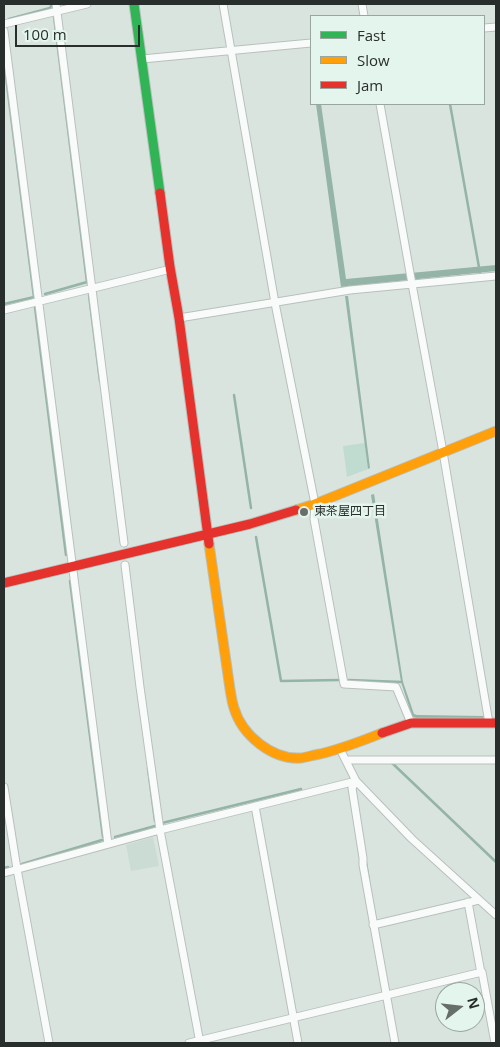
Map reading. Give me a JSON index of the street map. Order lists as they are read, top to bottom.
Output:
{
  "places": ["東茶屋四丁目"],
  "legend": ["Fast", "Slow", "Jam"],
  "scale_bar": "100 m",
  "north": "right"
}
